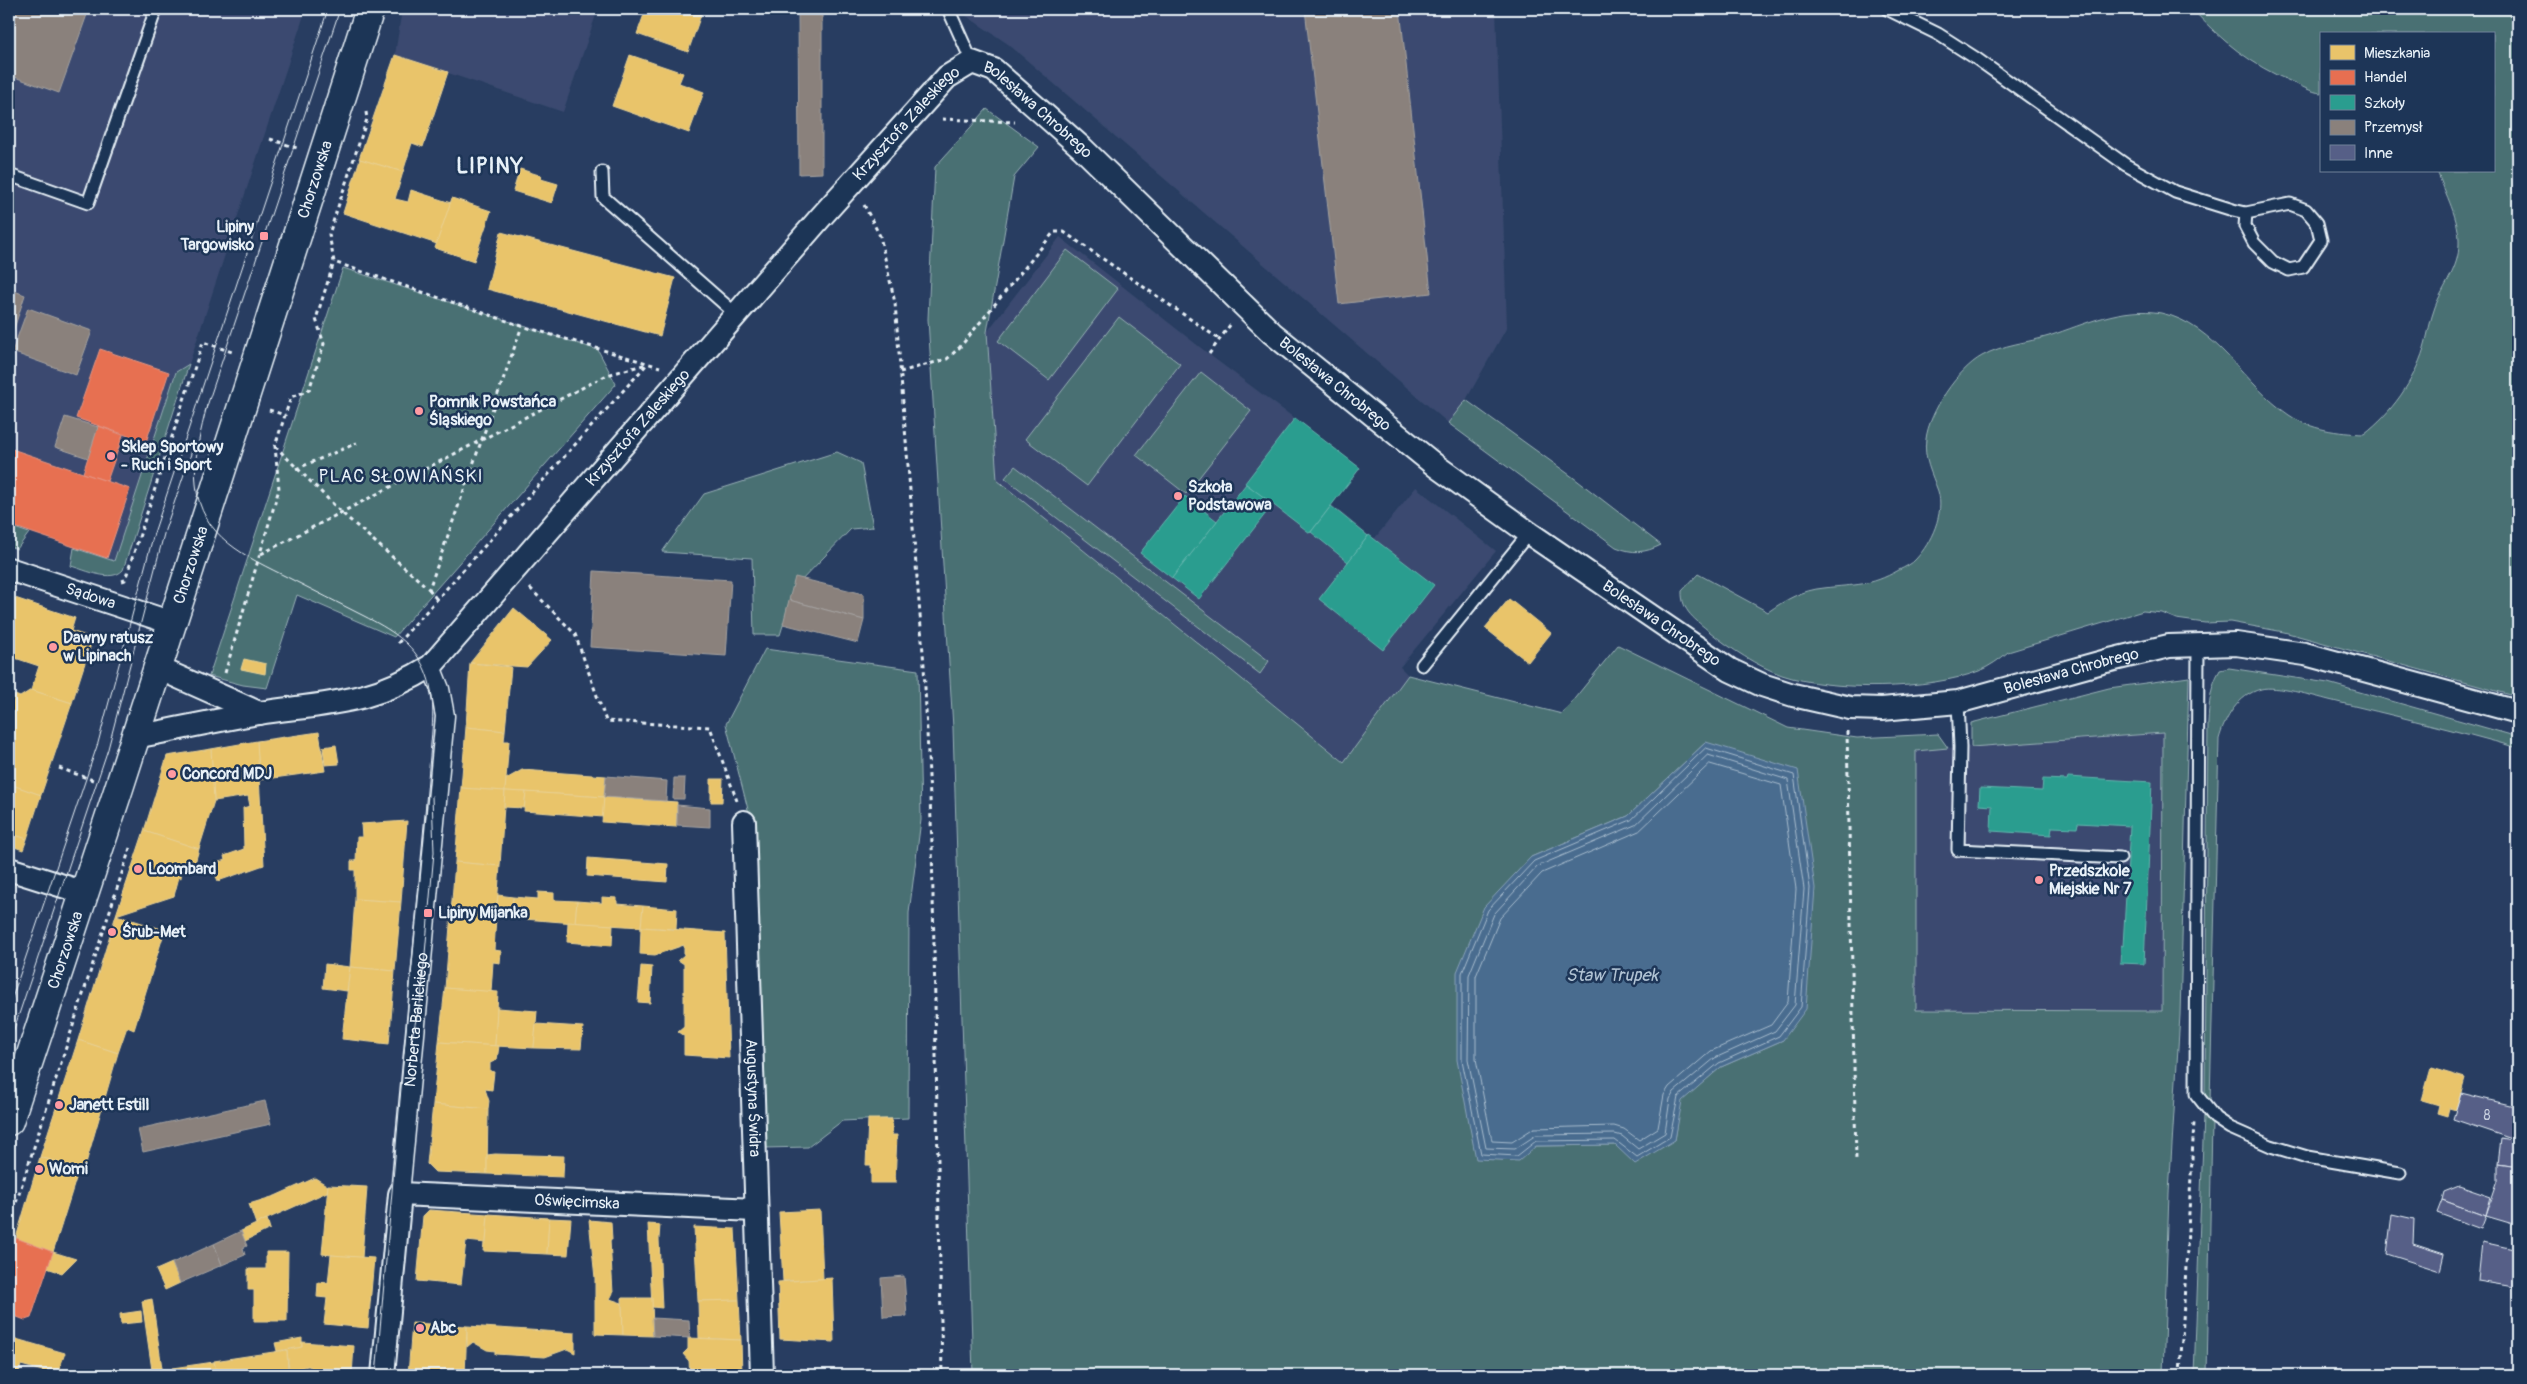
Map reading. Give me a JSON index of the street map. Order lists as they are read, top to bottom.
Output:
{
  "streets": {
    "street": [
      "Bolesława Chrobrego",
      "Krzysztofa Zaleskiego",
      "Chorzowska",
      "Sądowa",
      "Norberta Barlickiego",
      "Augustyna Świdra",
      "Oświęcimska"
    ]
  },
  "crossings": [
    ["Bolesława Chrobrego", "Krzysztofa Zaleskiego"],
    ["Krzysztofa Zaleskiego", "Chorzowska"],
    ["Krzysztofa Zaleskiego", "Norberta Barlickiego"],
    ["Chorzowska", "Sądowa"],
    ["Norberta Barlickiego", "Oświęcimska"],
    ["Augustyna Świdra", "Oświęcimska"]
  ],
  "districts": ["LIPINY", "PLAC SŁOWIAŃSKI"],
  "water": ["Staw Trupek"],
  "places": {
    "transit": ["Lipiny Targowisko", "Lipiny Mijanka"],
    "other": [
      "Pomnik Powstańca Śląskiego",
      "Sklep Sportowy - Ruch i Sport",
      "Szkoła Podstawowa",
      "Dawny ratusz w Lipinach",
      "Concord MDJ",
      "Loombard",
      "Przedszkole Miejskie Nr 7",
      "Śrub-Met",
      "Janett Estill",
      "Womi",
      "Abc"
    ]
  },
  "house_numbers": ["8"],
  "legend": [
    "Mieszkania",
    "Handel",
    "Szkoły",
    "Przemysł",
    "Inne"
  ]
}
